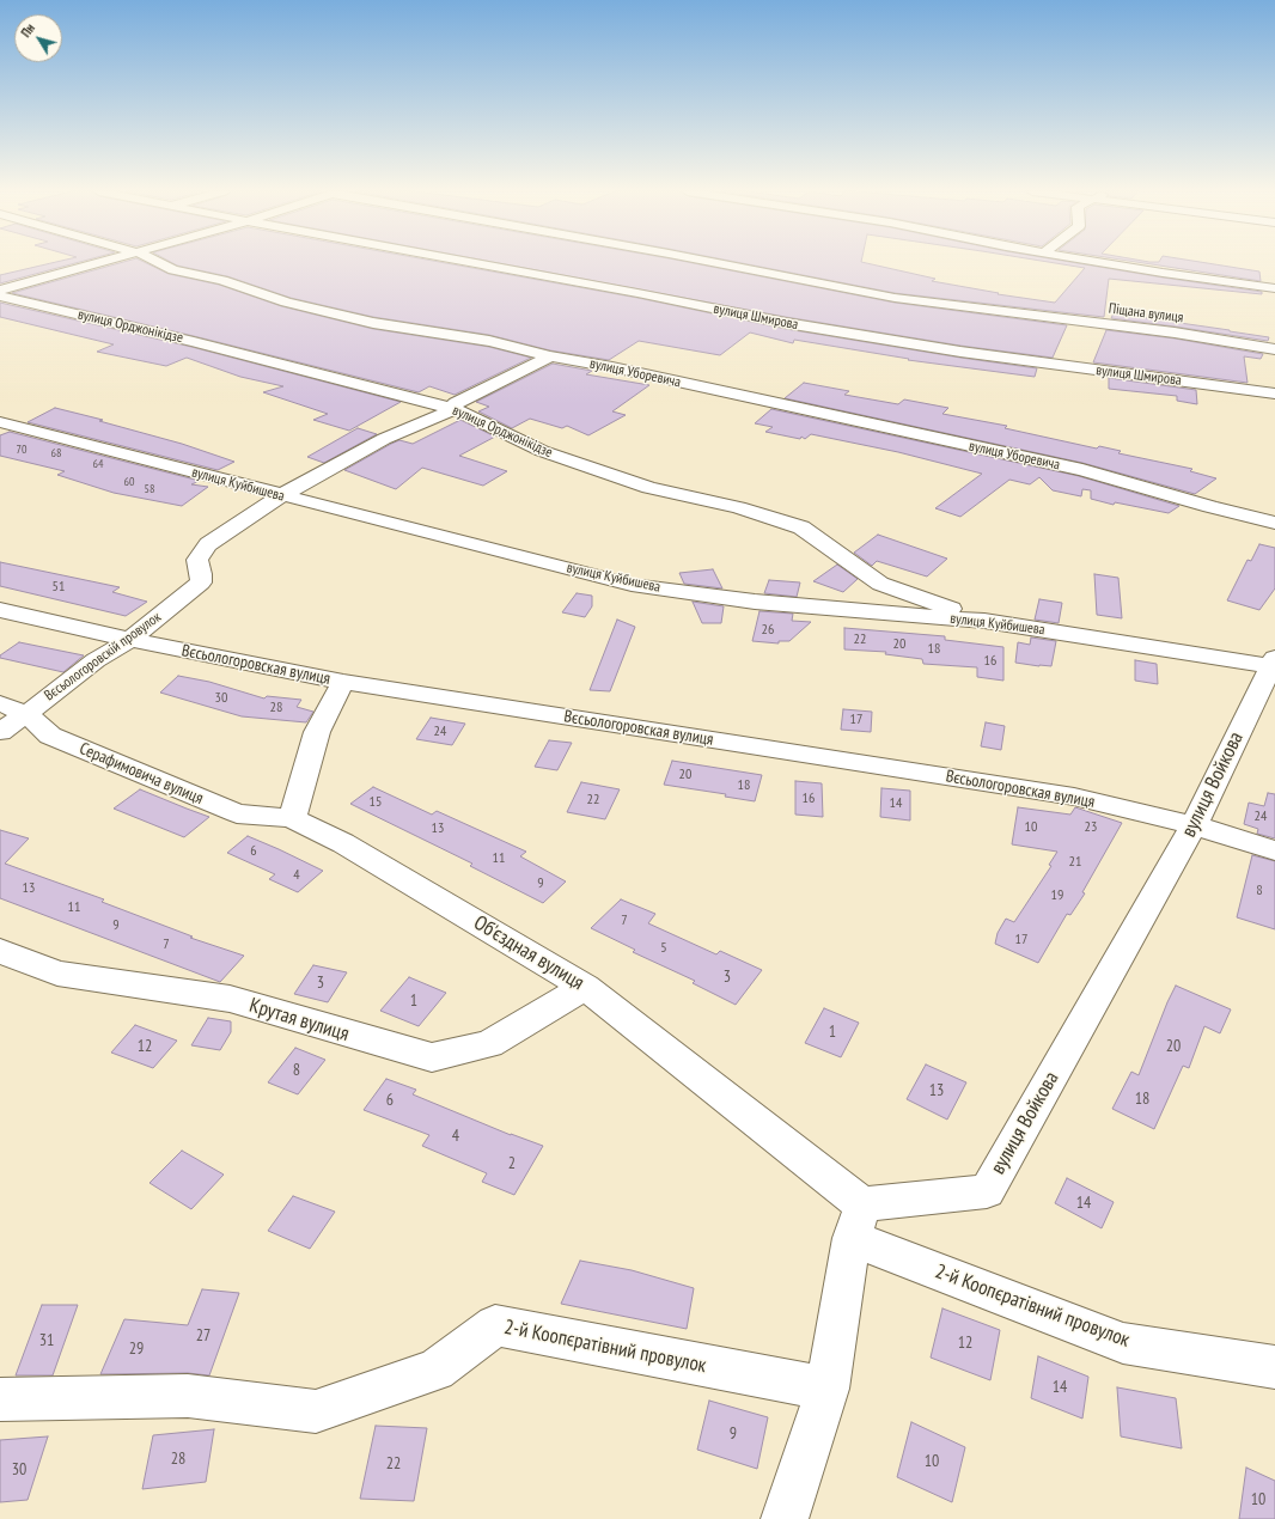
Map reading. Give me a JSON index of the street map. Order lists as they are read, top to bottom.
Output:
{
  "streets": {
    "street": [
      "Піщана вулиця",
      "вулиця Шмирова",
      "вулиця Орджонікідзе",
      "вулиця Уборевича",
      "вулиця Куйбишева",
      "Вєсьологоровскій провулок",
      "Вєсьологоровская вулиця",
      "Серафимовича вулиця",
      "вулиця Войкова",
      "Об'єздная вулиця",
      "Крутая вулиця",
      "2-й Коопєратівний провулок"
    ]
  },
  "crossings": [
    ["вулиця Орджонікідзе", "вулиця Куйбишева"],
    ["вулиця Орджонікідзе", "Вєсьологоровскій провулок"],
    ["вулиця Уборевича", "Вєсьологоровскій провулок"],
    ["вулиця Куйбишева", "Вєсьологоровскій провулок"],
    ["вулиця Куйбишева", "вулиця Войкова"],
    ["Вєсьологоровскій провулок", "Вєсьологоровская вулиця"],
    ["Вєсьологоровскій провулок", "Серафимовича вулиця"],
    ["Вєсьологоровская вулиця", "вулиця Войкова"],
    ["Серафимовича вулиця", "Об'єздная вулиця"],
    ["вулиця Войкова", "Об'єздная вулиця"],
    ["вулиця Войкова", "2-й Коопєратівний провулок"],
    ["Об'єздная вулиця", "Крутая вулиця"],
    ["Об'єздная вулиця", "2-й Коопєратівний провулок"]
  ],
  "house_numbers": [
    "70",
    "68",
    "64",
    "60",
    "58",
    "51",
    "26",
    "22",
    "20",
    "18",
    "16",
    "30",
    "28",
    "17",
    "24",
    "20",
    "18",
    "16",
    "22",
    "15",
    "14",
    "24",
    "10",
    "23",
    "13",
    "6",
    "11",
    "21",
    "4",
    "9",
    "13",
    "8",
    "19",
    "11",
    "7",
    "9",
    "17",
    "7",
    "5",
    "3",
    "3",
    "1",
    "1",
    "12",
    "20",
    "8",
    "13",
    "18",
    "6",
    "4",
    "2",
    "14",
    "27",
    "31",
    "12",
    "29",
    "14",
    "9",
    "28",
    "10",
    "22",
    "30",
    "10"
  ],
  "north": "top left"
}
